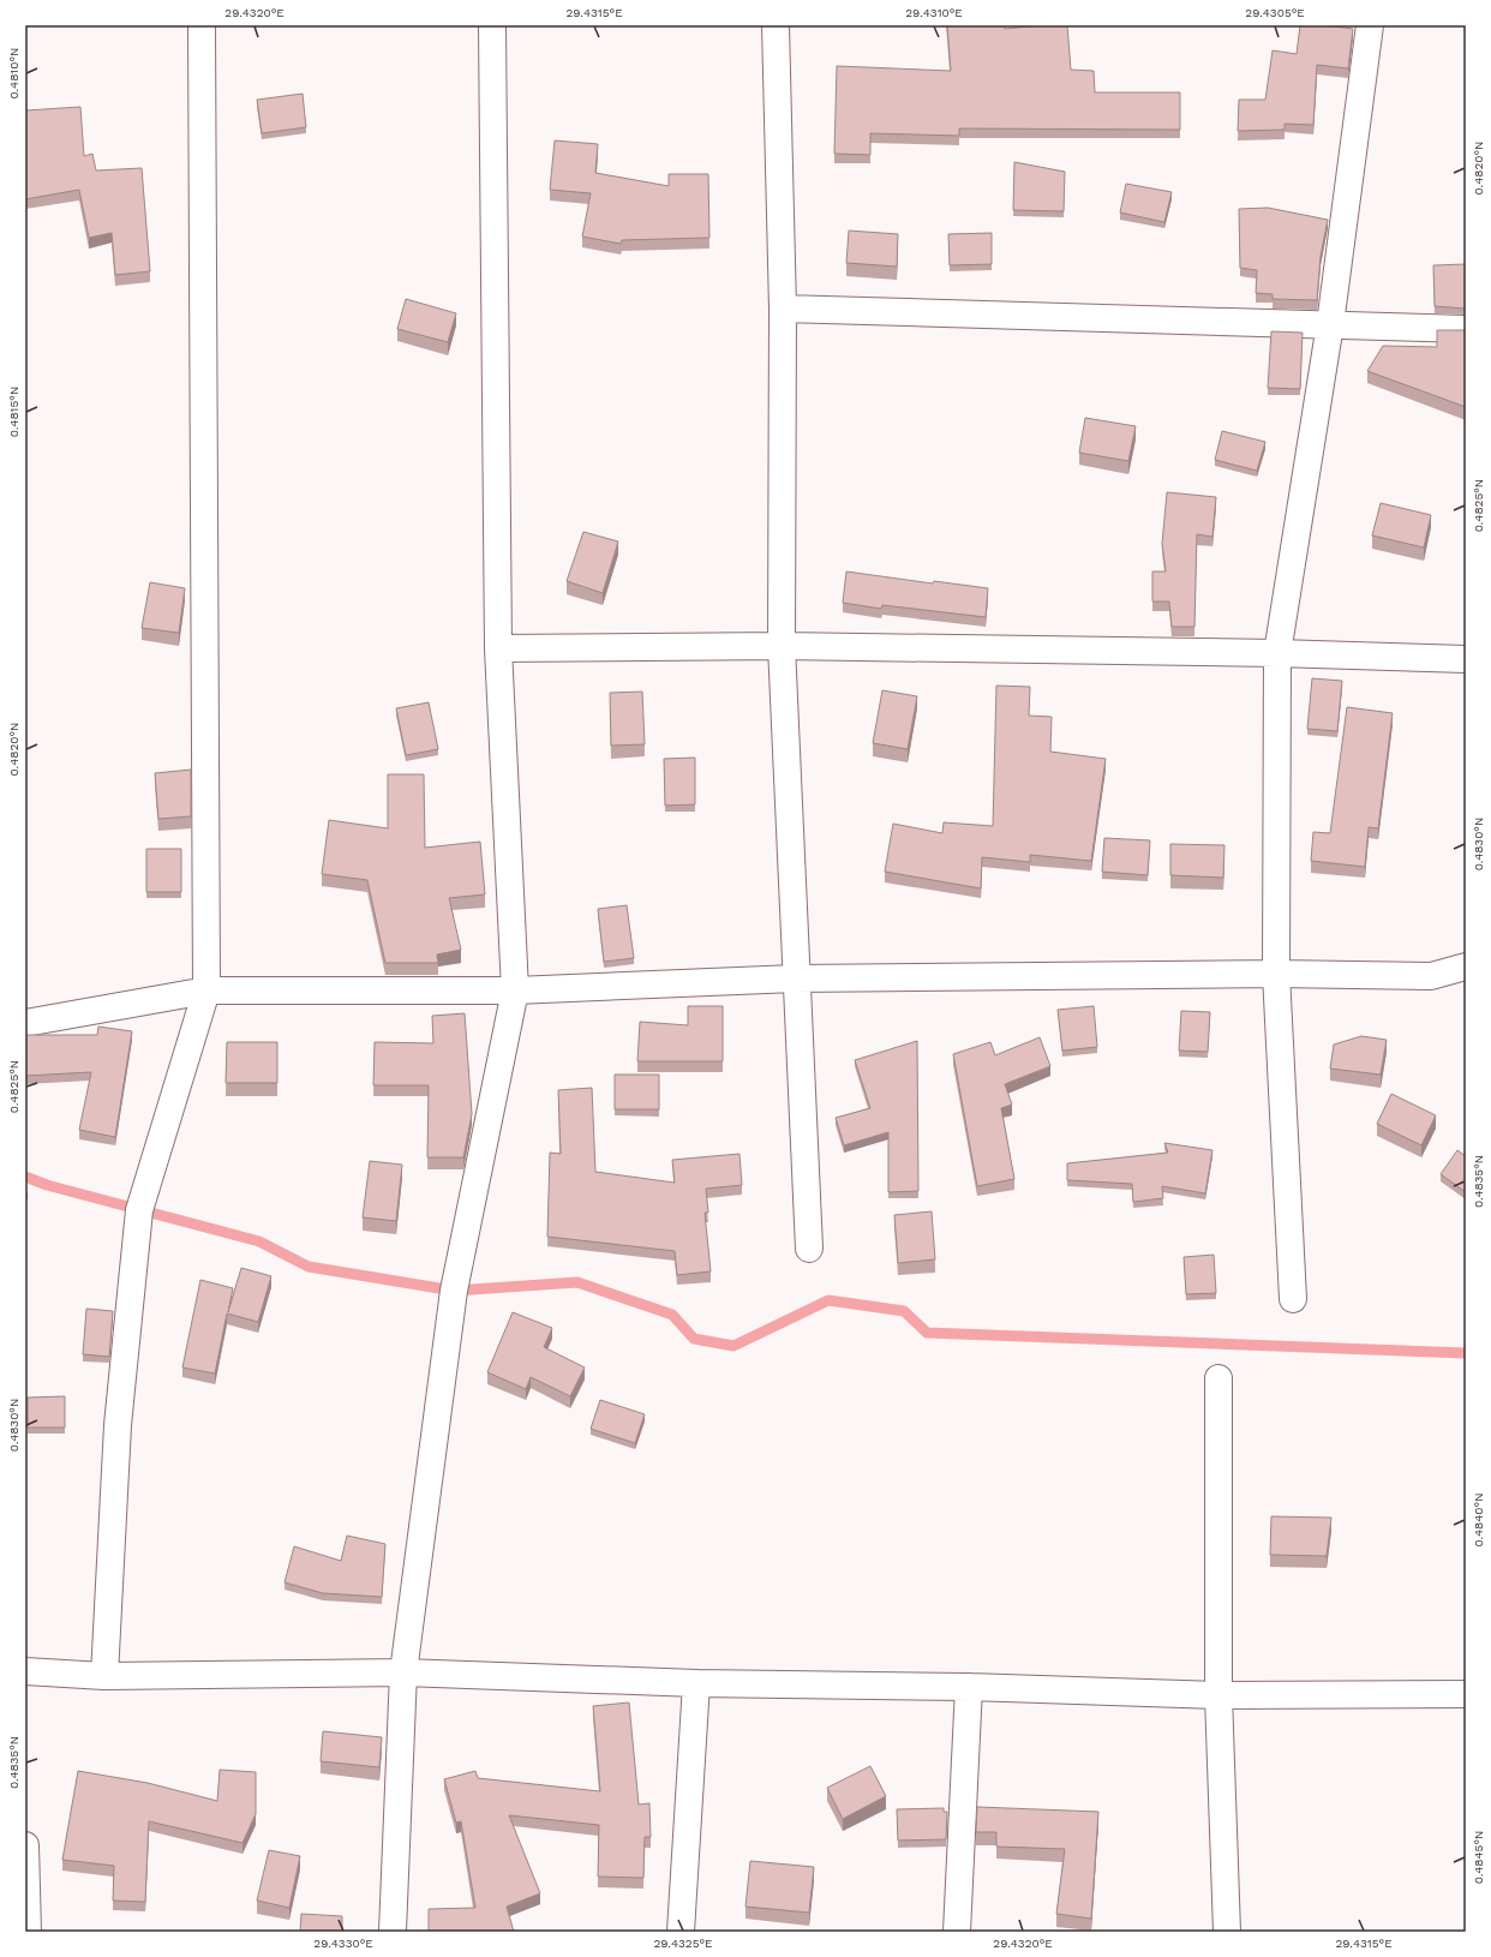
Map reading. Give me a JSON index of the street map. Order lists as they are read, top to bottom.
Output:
{
  "coordinates": [
    "29.4320°E",
    "29.4315°E",
    "29.4310°E",
    "29.4305°E",
    "0.4810°N",
    "0.4820°N",
    "0.4815°N",
    "0.4825°N",
    "0.4830°N",
    "0.4835°N",
    "0.4840°N",
    "0.4845°N",
    "29.4330°E",
    "29.4325°E"
  ]
}
